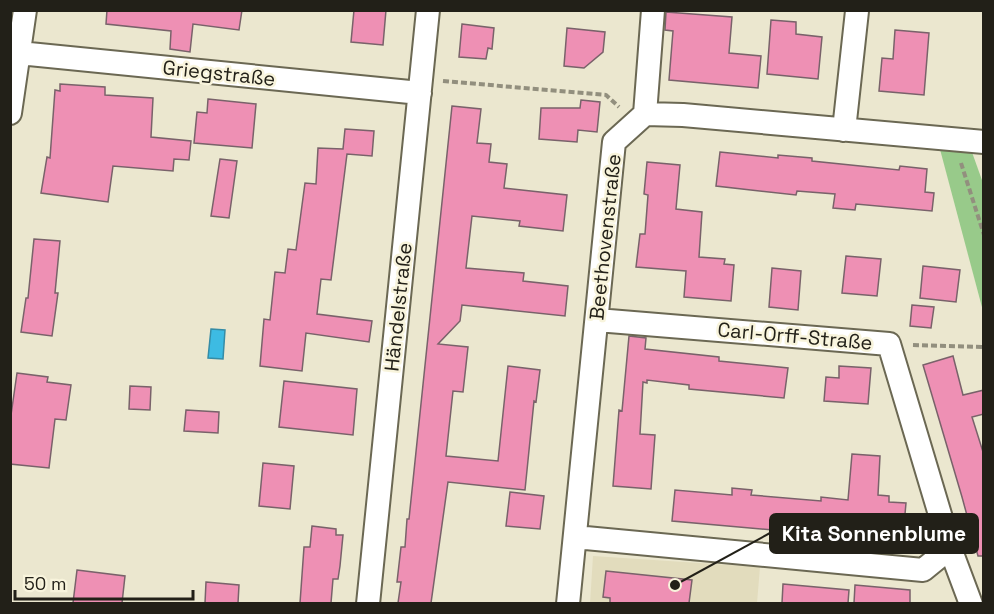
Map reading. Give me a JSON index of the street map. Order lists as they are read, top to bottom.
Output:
{
  "streets": {
    "street": [
      "Griegstraße",
      "Beethovenstraße",
      "Händelstraße",
      "Carl-Orff-Straße"
    ]
  },
  "crossings": [
    ["Griegstraße", "Händelstraße"],
    ["Beethovenstraße", "Carl-Orff-Straße"]
  ],
  "places": ["Kita Sonnenblume"],
  "scale_bar": "50 m"
}
